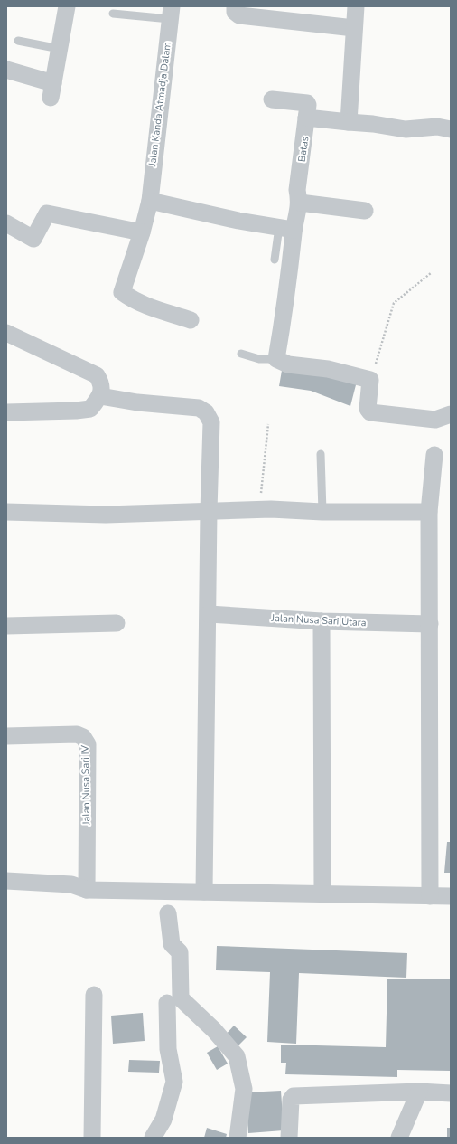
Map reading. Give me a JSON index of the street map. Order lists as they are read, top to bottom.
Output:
{
  "streets": {
    "street": [
      "Jalan Kanda Atmadja Dalam",
      "Batas",
      "Jalan Nusa Sari Utara",
      "Jalan Nusa Sari IV"
    ]
  }
}
